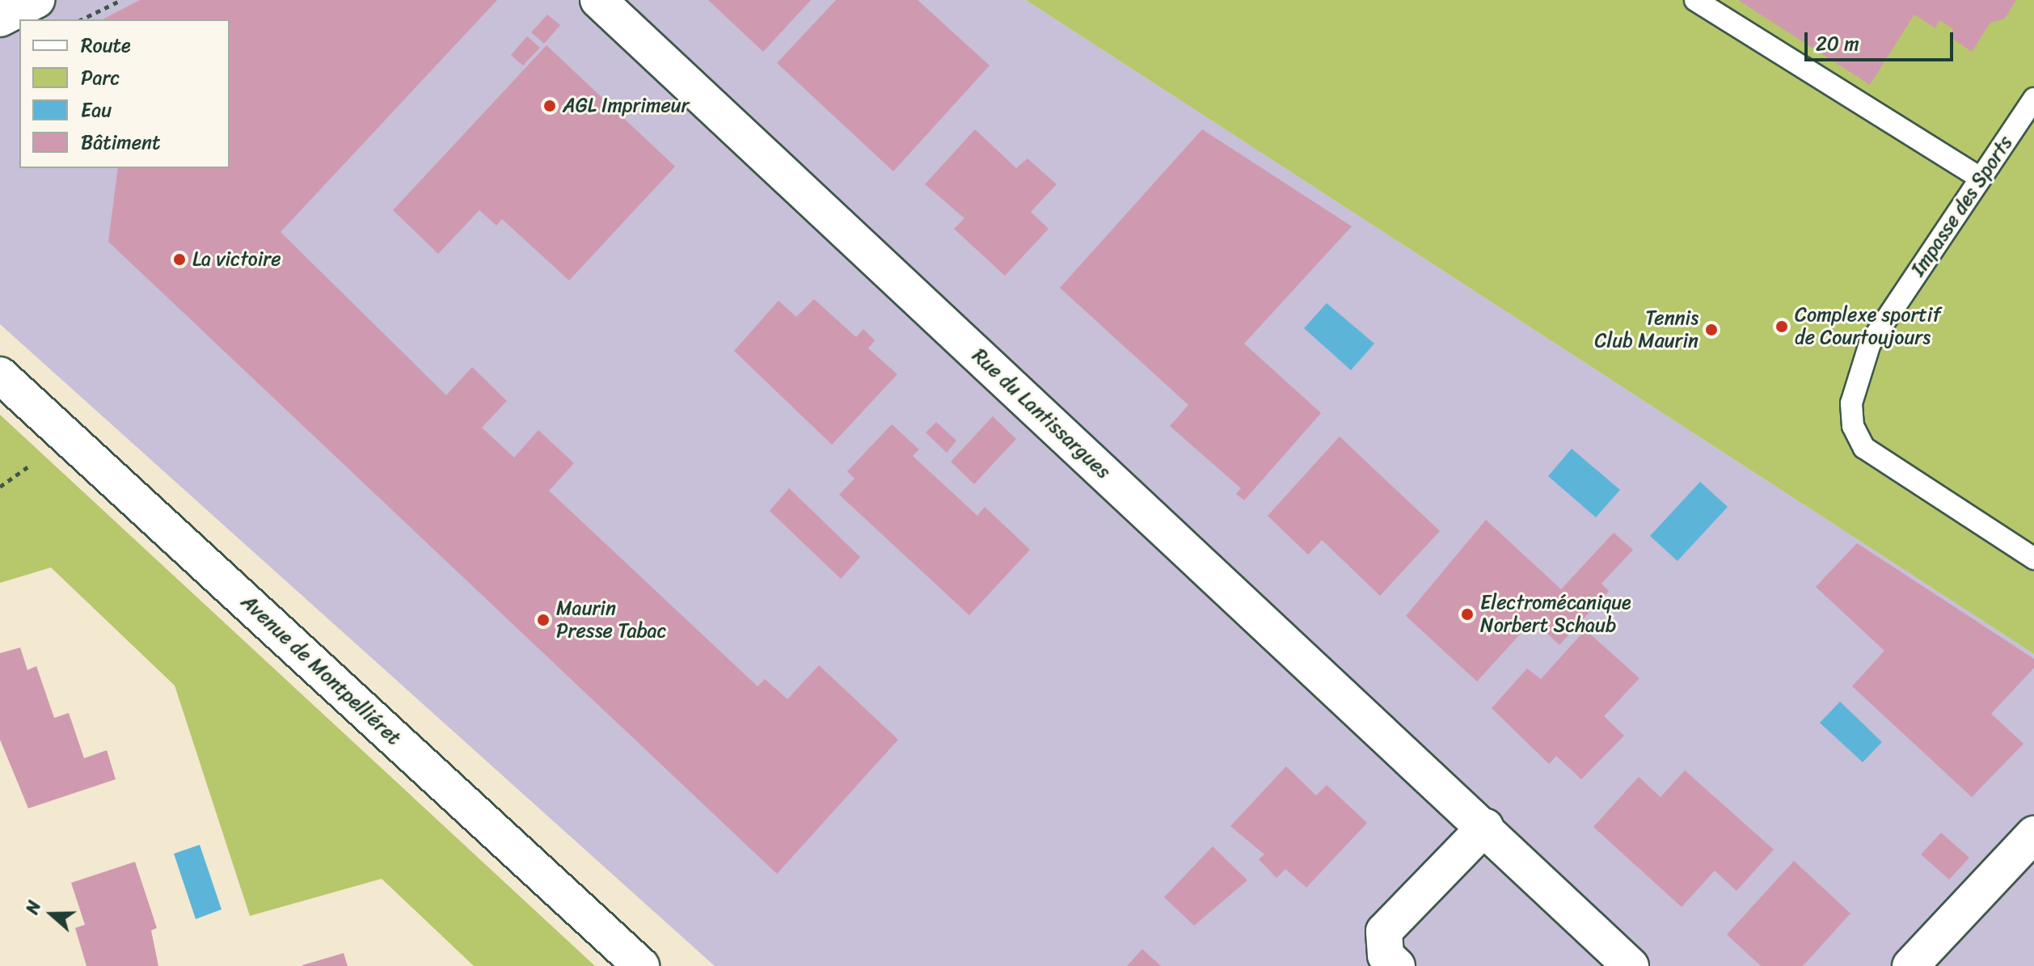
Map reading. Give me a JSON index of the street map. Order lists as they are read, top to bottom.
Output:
{
  "streets": {
    "street": ["Rue du Lantissargues", "Avenue de Montpelliéret"],
    "lane": ["Impasse des Sports"]
  },
  "places": [
    "AGL Imprimeur",
    "La victoire",
    "Complexe sportif de Courtoujours",
    "Tennis Club Maurin",
    "Electromécanique Norbert Schaub",
    "Maurin Presse Tabac"
  ],
  "legend": [
    "Route",
    "Parc",
    "Eau",
    "Bâtiment"
  ],
  "scale_bar": "20 m",
  "north": "left"
}
